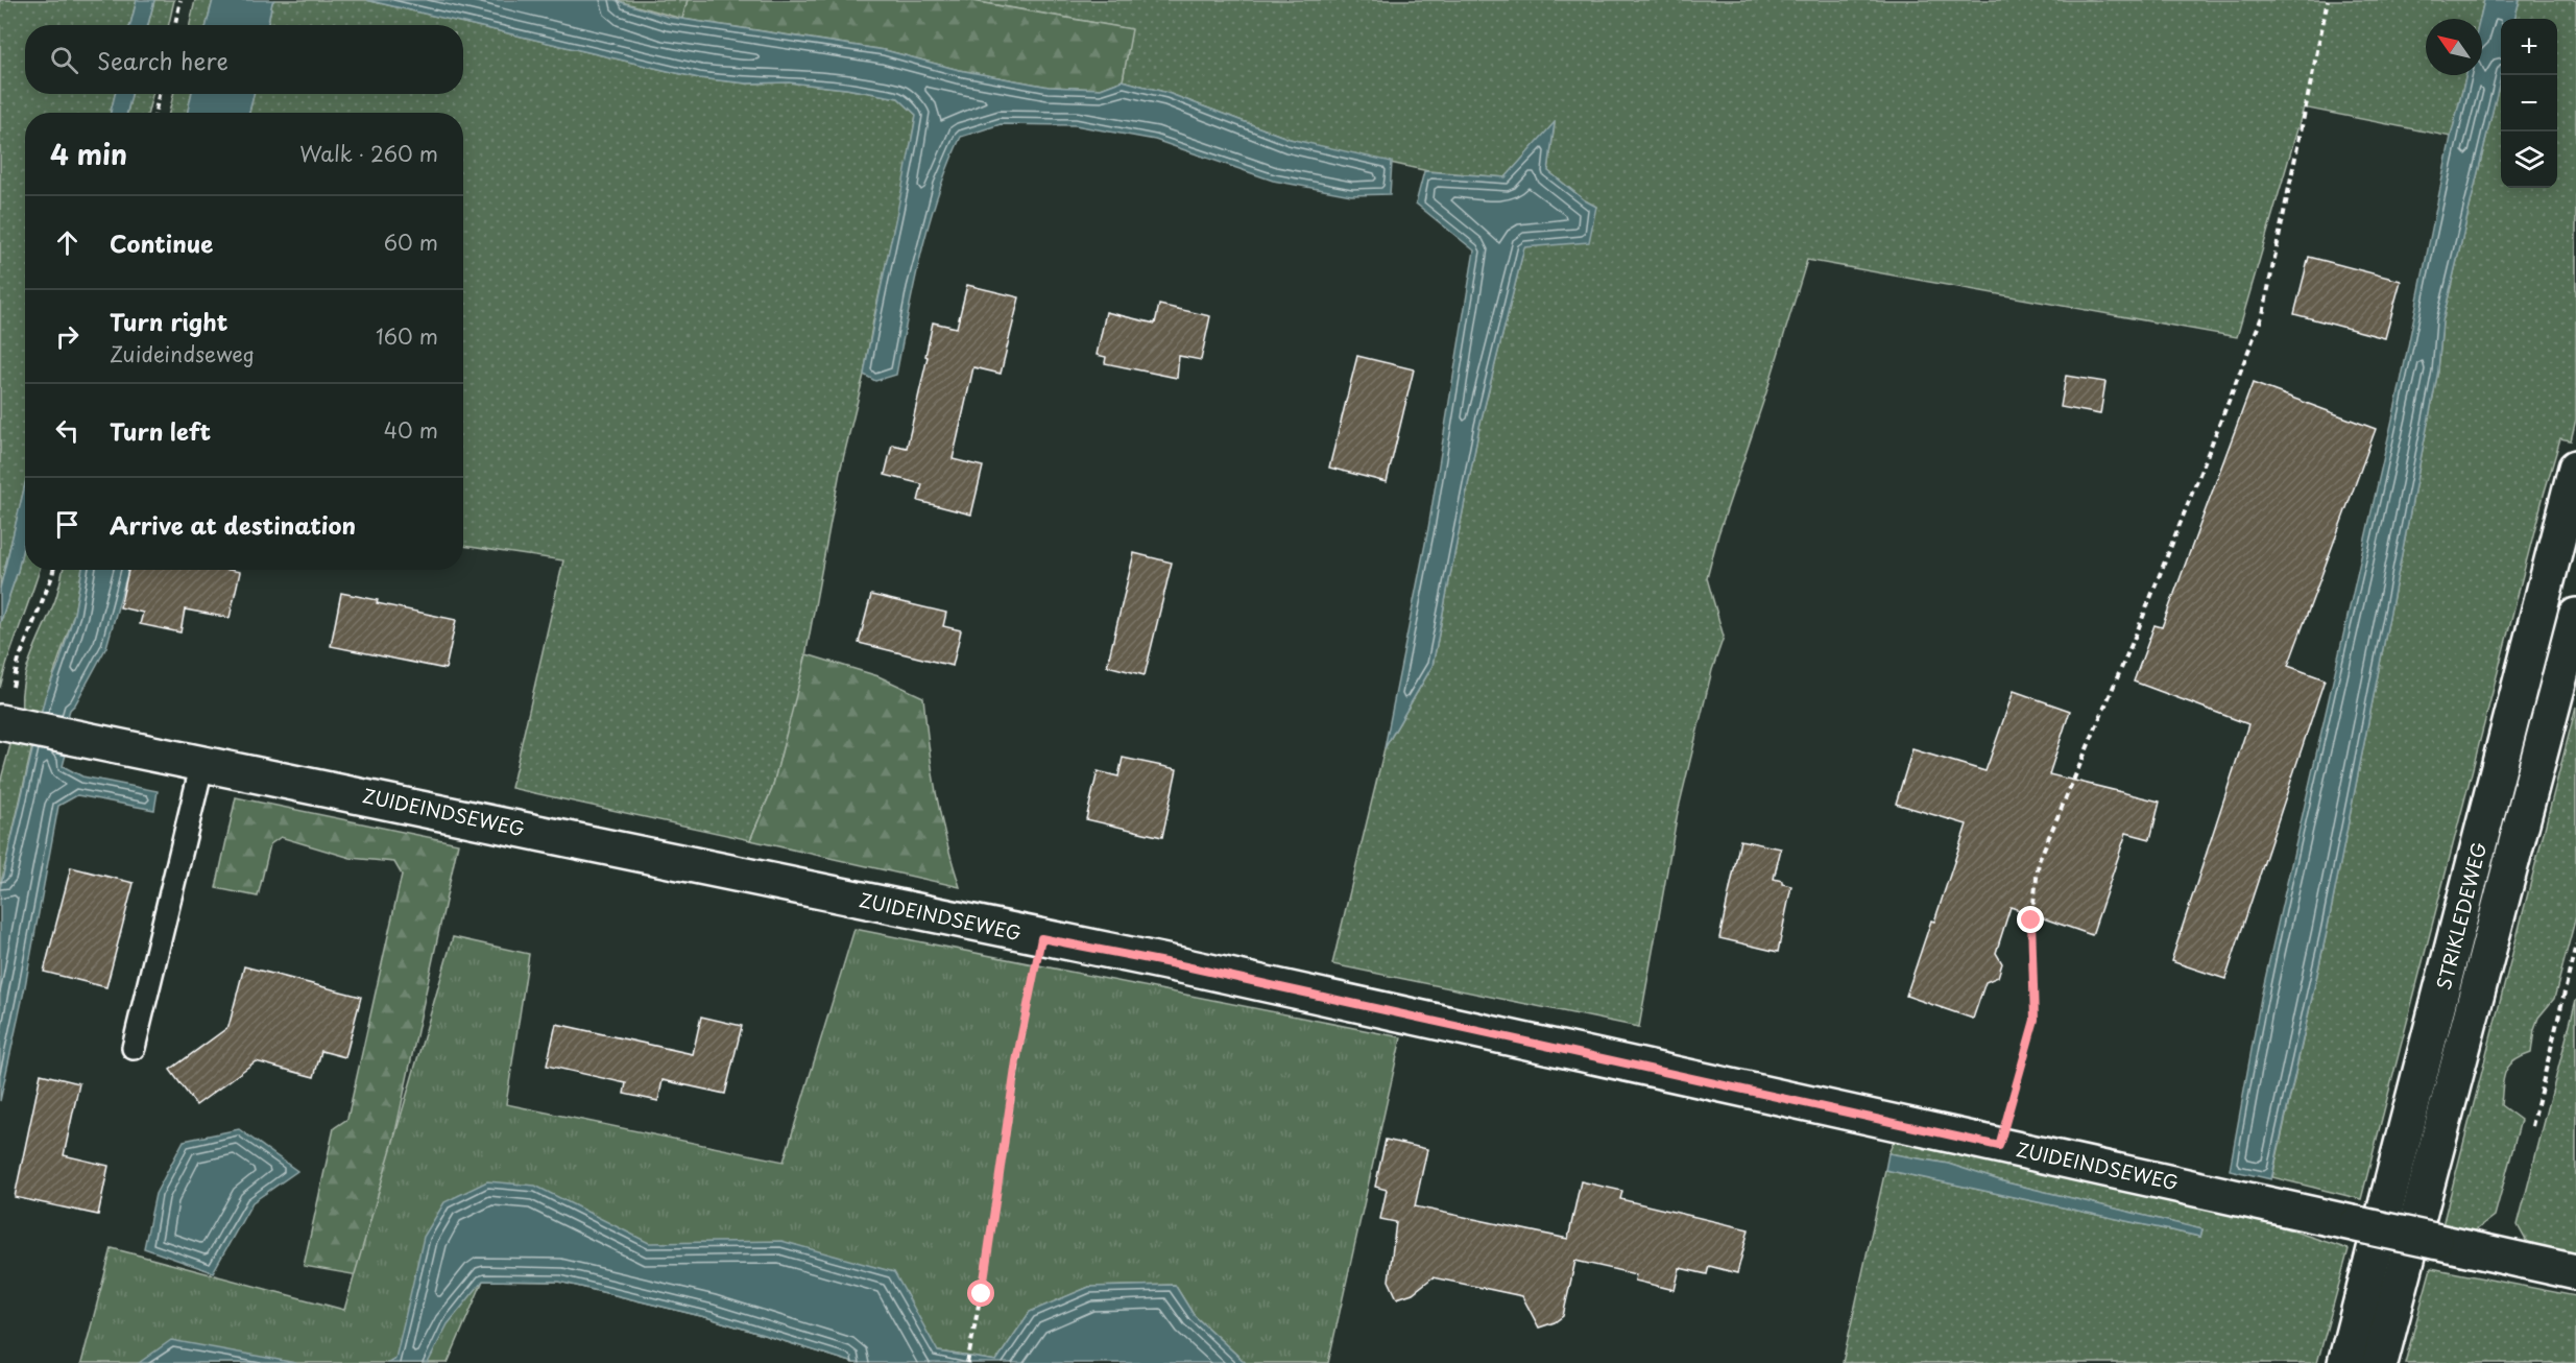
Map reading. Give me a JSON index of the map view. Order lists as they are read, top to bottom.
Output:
{
  "streets": {
    "street": ["ZUIDEINDSEWEG", "STRIKLEDEWEG"]
  },
  "north": "top left",
  "page": {
    "map_buttons": ["+", "−"],
    "search": "Search here",
    "heading": ["4 min", "Walk · 260 m"],
    "list": [
      ["Continue", "60 m"],
      ["Turn right", "Zuideindseweg", "160 m"],
      ["Turn left", "40 m"],
      "Arrive at destination"
    ]
  }
}
